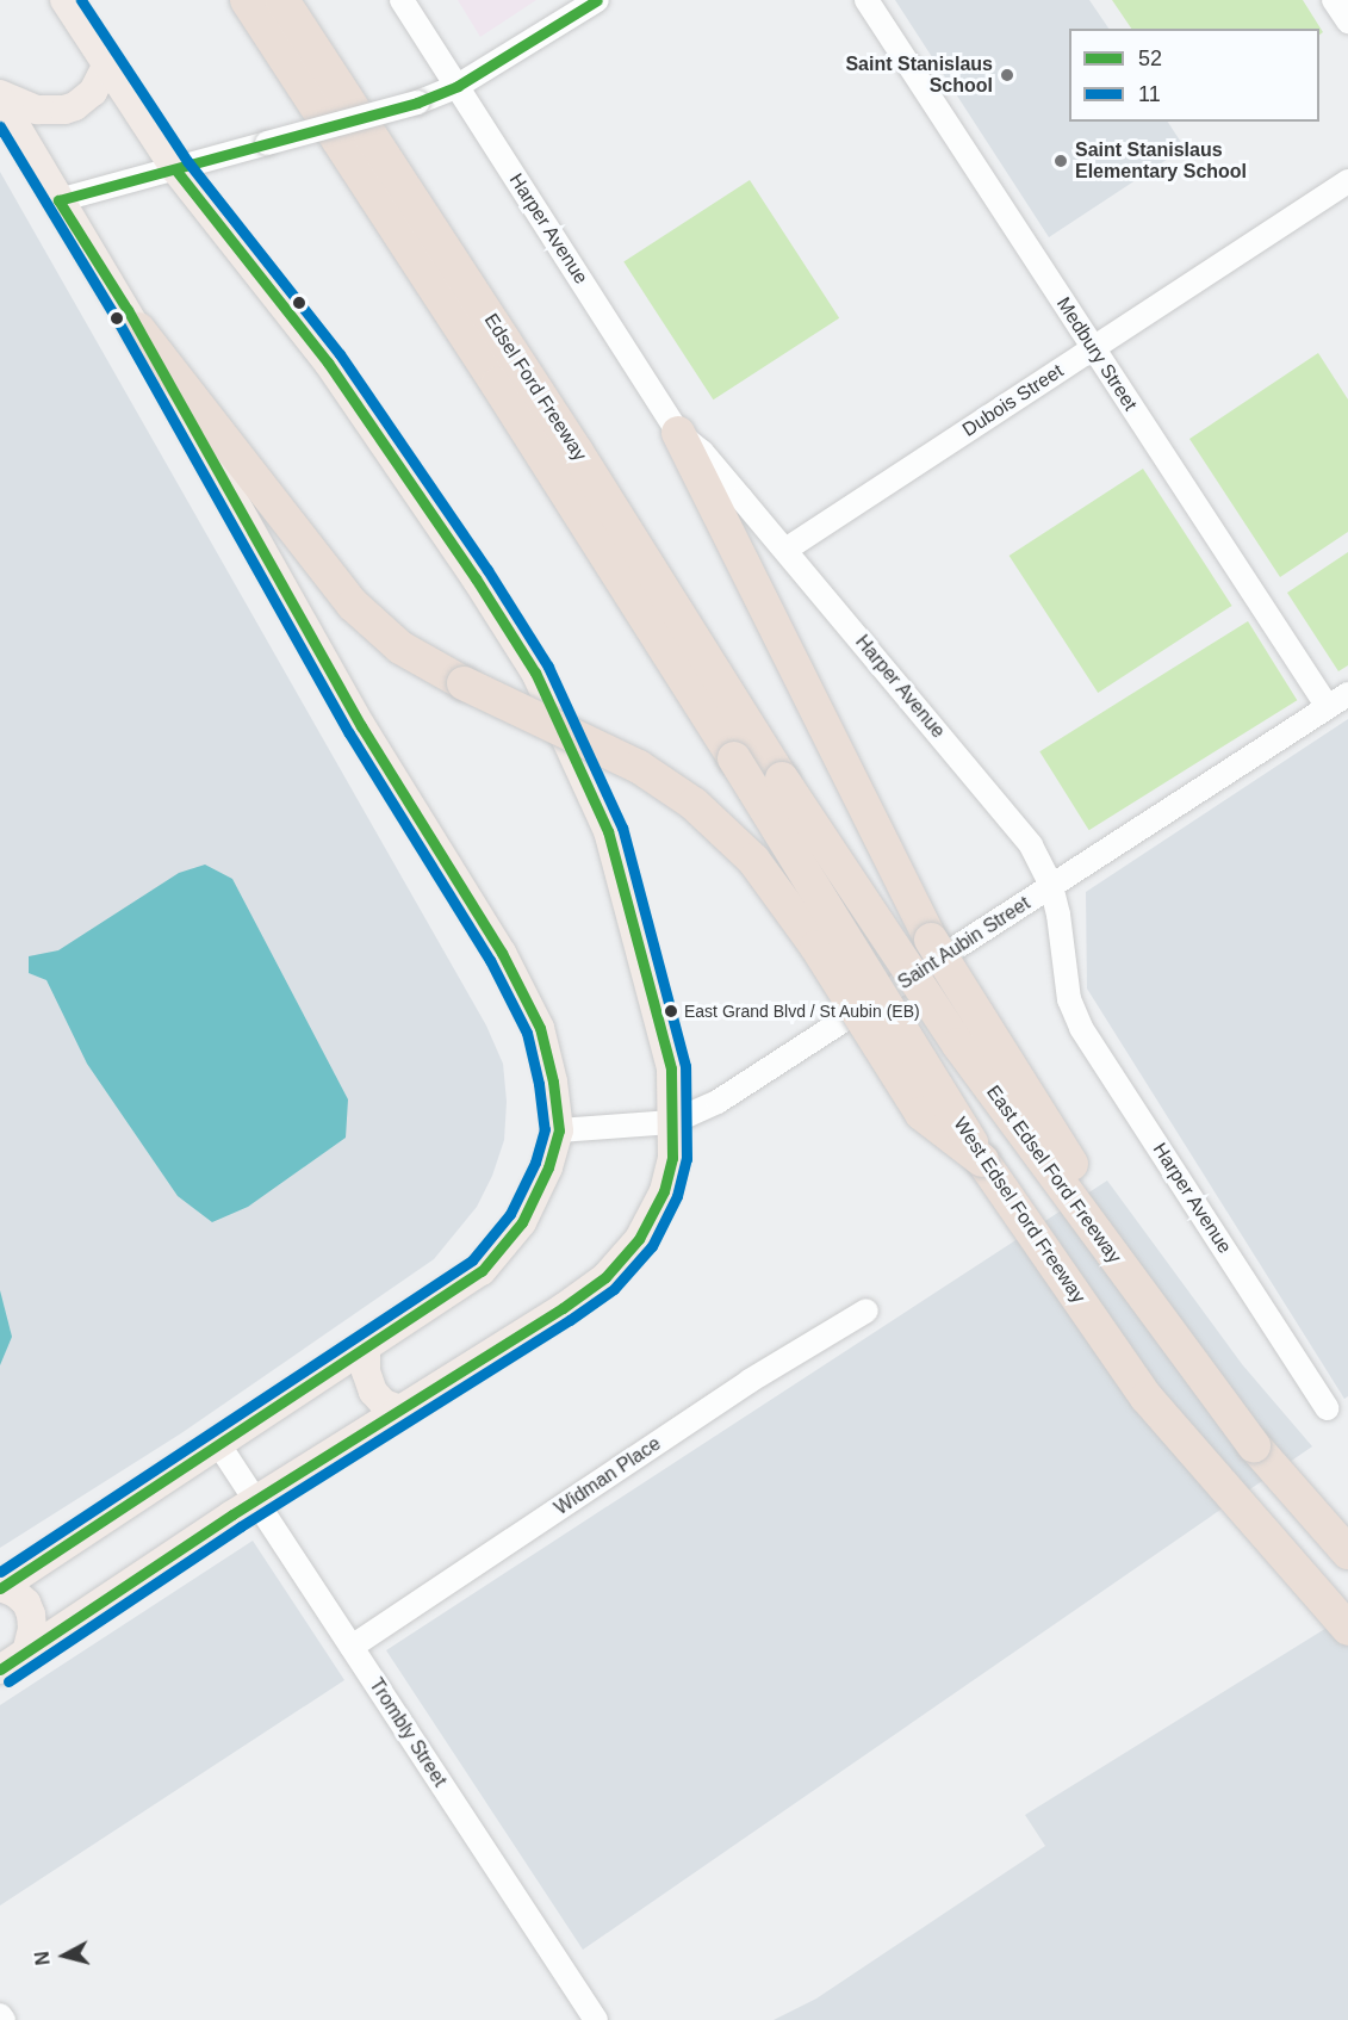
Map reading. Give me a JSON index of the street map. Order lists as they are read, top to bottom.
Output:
{
  "streets": {
    "highway": ["Edsel Ford Freeway", "East Edsel Ford Freeway", "West Edsel Ford Freeway"],
    "street": [
      "Harper Avenue",
      "Medbury Street",
      "Dubois Street",
      "Saint Aubin Street",
      "Widman Place",
      "Trombly Street"
    ]
  },
  "crossings": [
    ["Harper Avenue", "Dubois Street"],
    ["Harper Avenue", "Saint Aubin Street"],
    ["Medbury Street", "Dubois Street"],
    ["Medbury Street", "Saint Aubin Street"],
    ["Edsel Ford Freeway", "East Edsel Ford Freeway"],
    ["Edsel Ford Freeway", "West Edsel Ford Freeway"],
    ["Widman Place", "Trombly Street"]
  ],
  "places": ["Saint Stanislaus School", "Saint Stanislaus Elementary School", "East Grand Blvd / St Aubin (EB)"],
  "lines": ["transit line 52", "transit line 11"],
  "legend": ["52", "11"],
  "north": "left"
}
